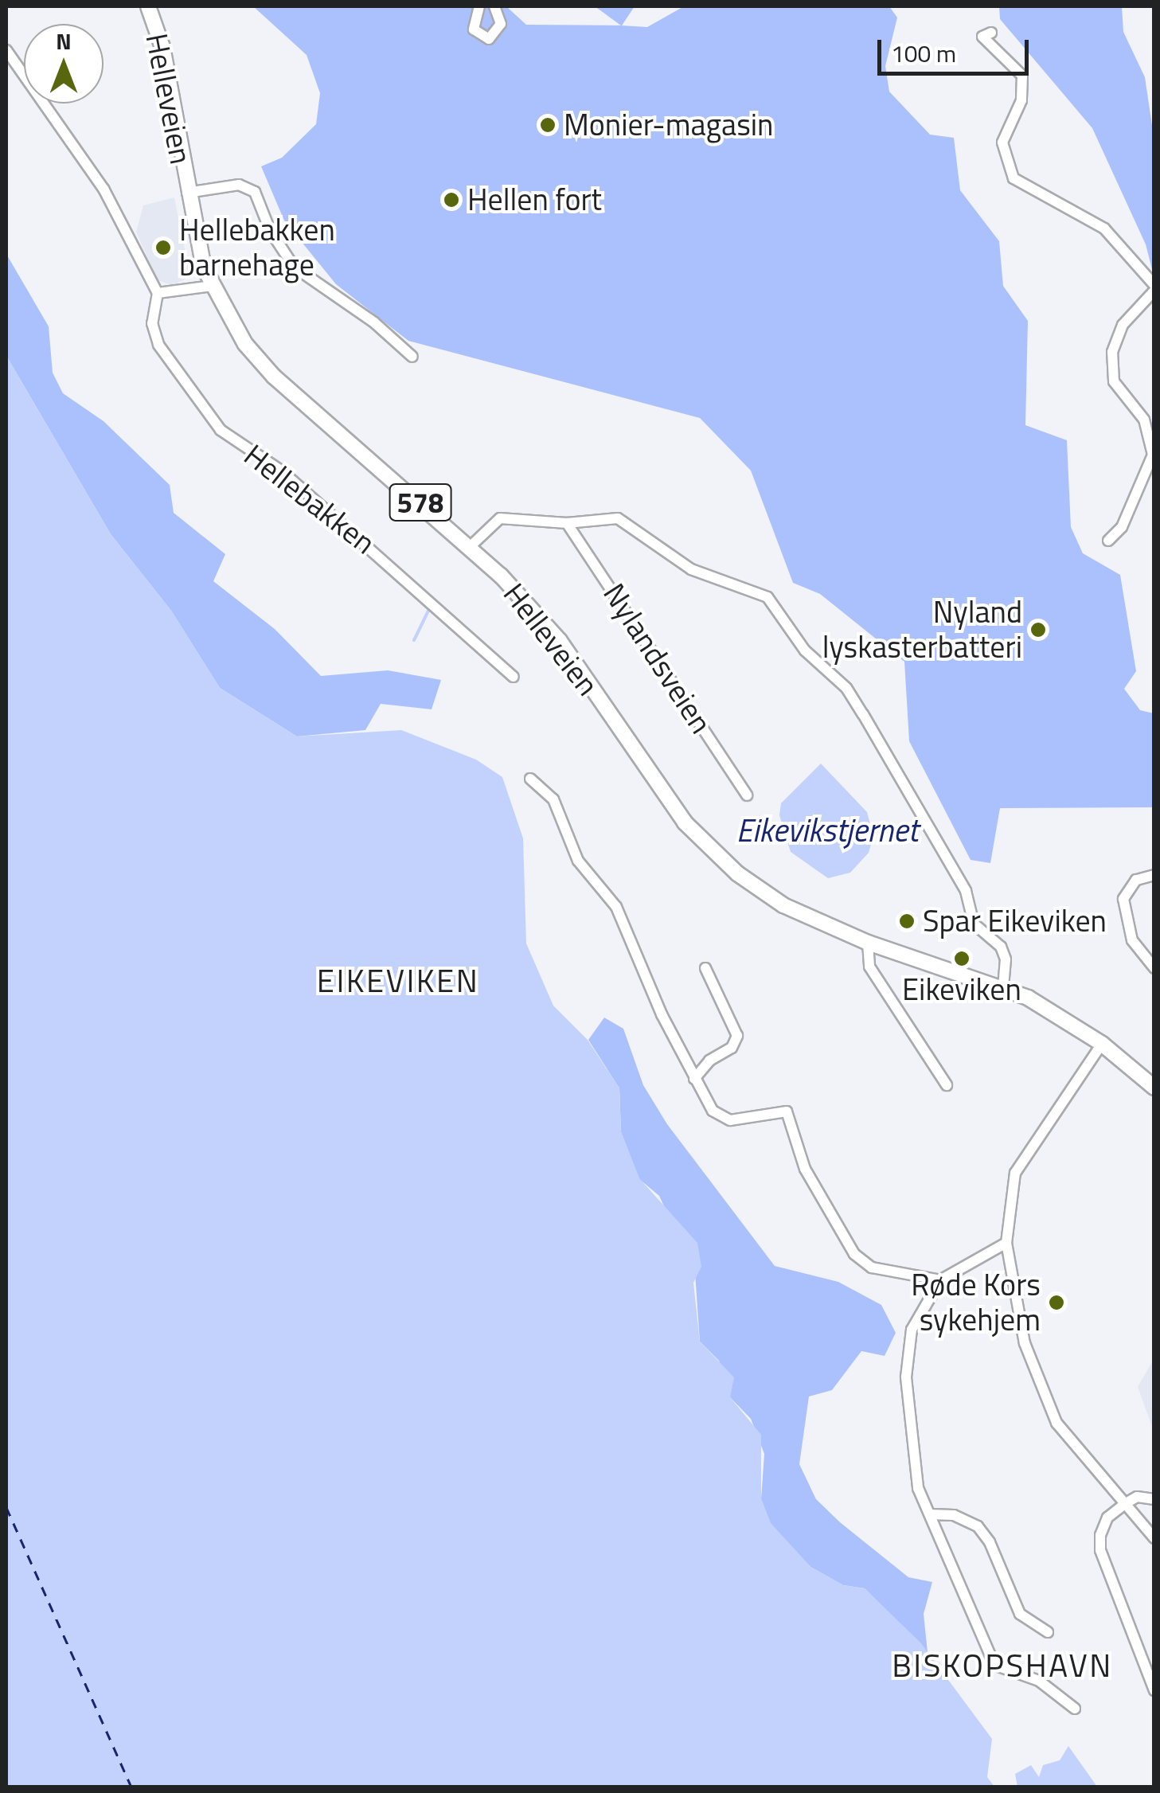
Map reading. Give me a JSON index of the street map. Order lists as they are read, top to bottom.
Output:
{
  "streets": {
    "main road": ["Helleveien", "578"],
    "street": ["Hellebakken", "Nylandsveien"]
  },
  "districts": ["EIKEVIKEN", "BISKOPSHAVN"],
  "water": ["Eikevikstjernet"],
  "places": [
    "Monier-magasin",
    "Hellen fort",
    "Hellebakken barnehage",
    "Nyland lyskasterbatteri",
    "Spar Eikeviken",
    "Eikeviken",
    "Røde Kors sykehjem"
  ],
  "scale_bar": "100 m",
  "north": "top"
}
